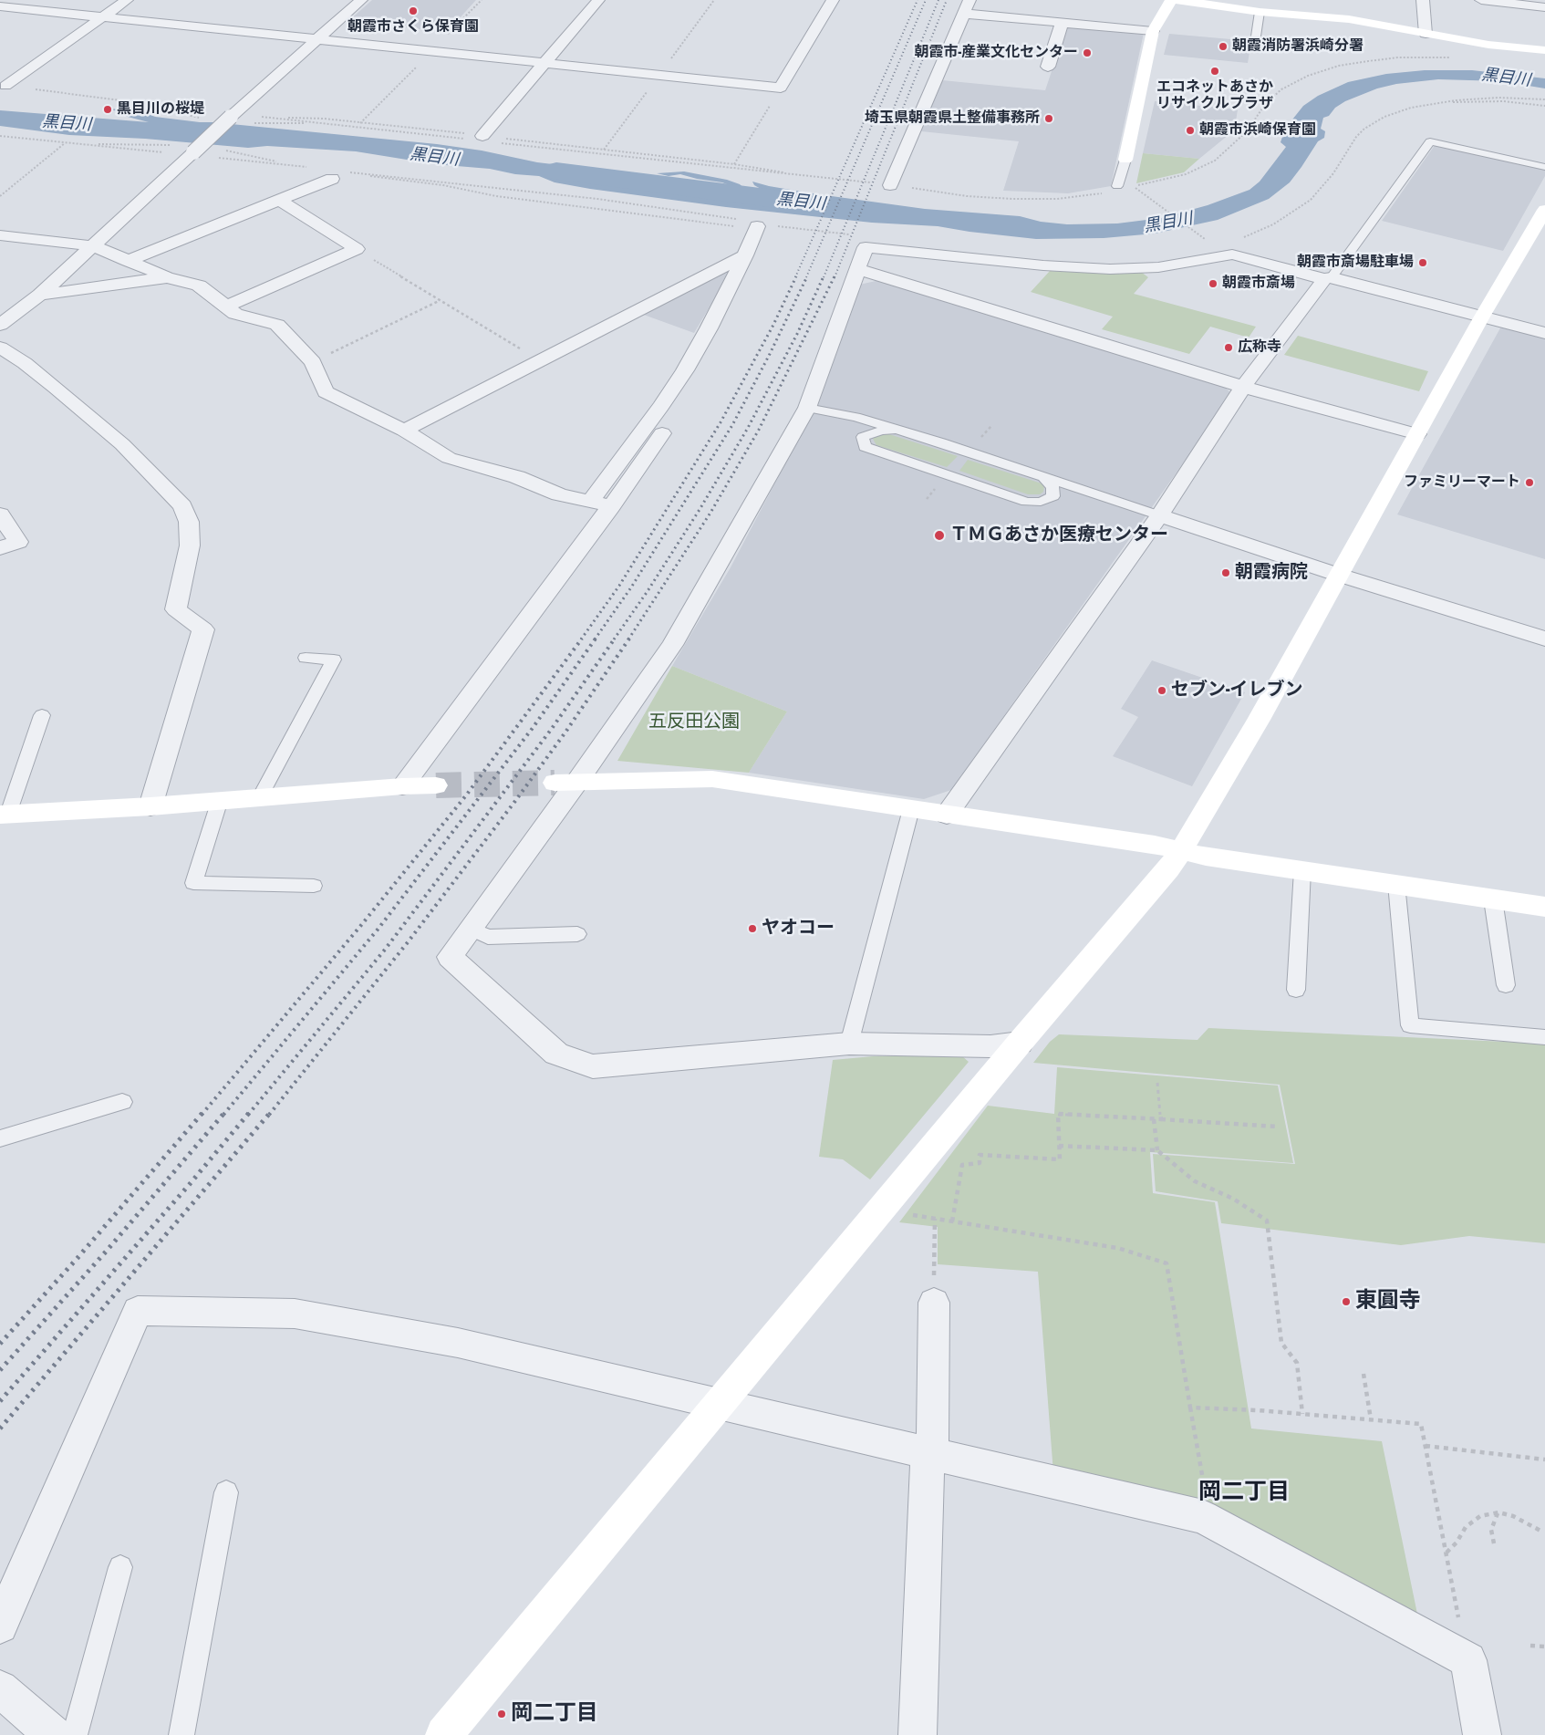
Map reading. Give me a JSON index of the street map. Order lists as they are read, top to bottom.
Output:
{
  "districts": ["岡二丁目"],
  "water": ["黒目川"],
  "parks": ["五反田公園"],
  "places": [
    "朝霞市さくら保育園",
    "朝霞消防署浜崎分署",
    "朝霞市-産業文化センター",
    "エコネットあさか リサイクルプラザ",
    "黒目川の桜堤",
    "埼玉県朝霞県土整備事務所",
    "朝霞市浜崎保育園",
    "朝霞市斎場駐車場",
    "朝霞市斎場",
    "広称寺",
    "ファミリーマート",
    "ＴＭＧあさか医療センター",
    "朝霞病院",
    "セブン-イレブン",
    "ヤオコー",
    "東圓寺",
    "岡二丁目"
  ]
}
